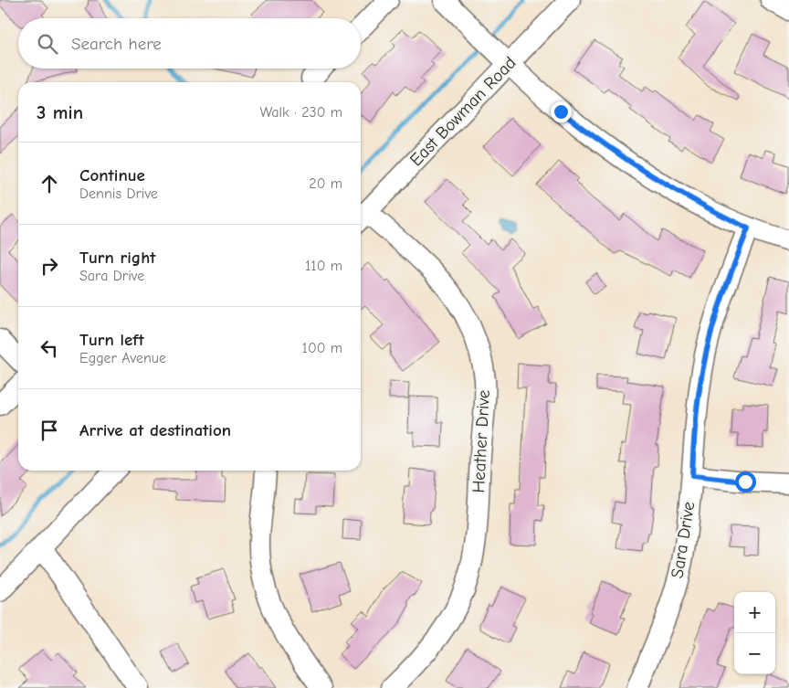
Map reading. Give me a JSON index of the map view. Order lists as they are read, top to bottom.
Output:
{
  "streets": {
    "street": ["East Bowman Road", "Heather Drive", "Sara Drive"]
  },
  "crossings": [
    ["East Bowman Road", "Heather Drive"]
  ],
  "page": {
    "search": "Search here",
    "heading": ["3 min", "Walk · 230 m"],
    "list": [
      ["Continue", "Dennis Drive", "20 m"],
      ["Turn right", "Sara Drive", "110 m"],
      ["Turn left", "Egger Avenue", "100 m"],
      "Arrive at destination"
    ],
    "map_buttons": ["+", "−"]
  }
}
